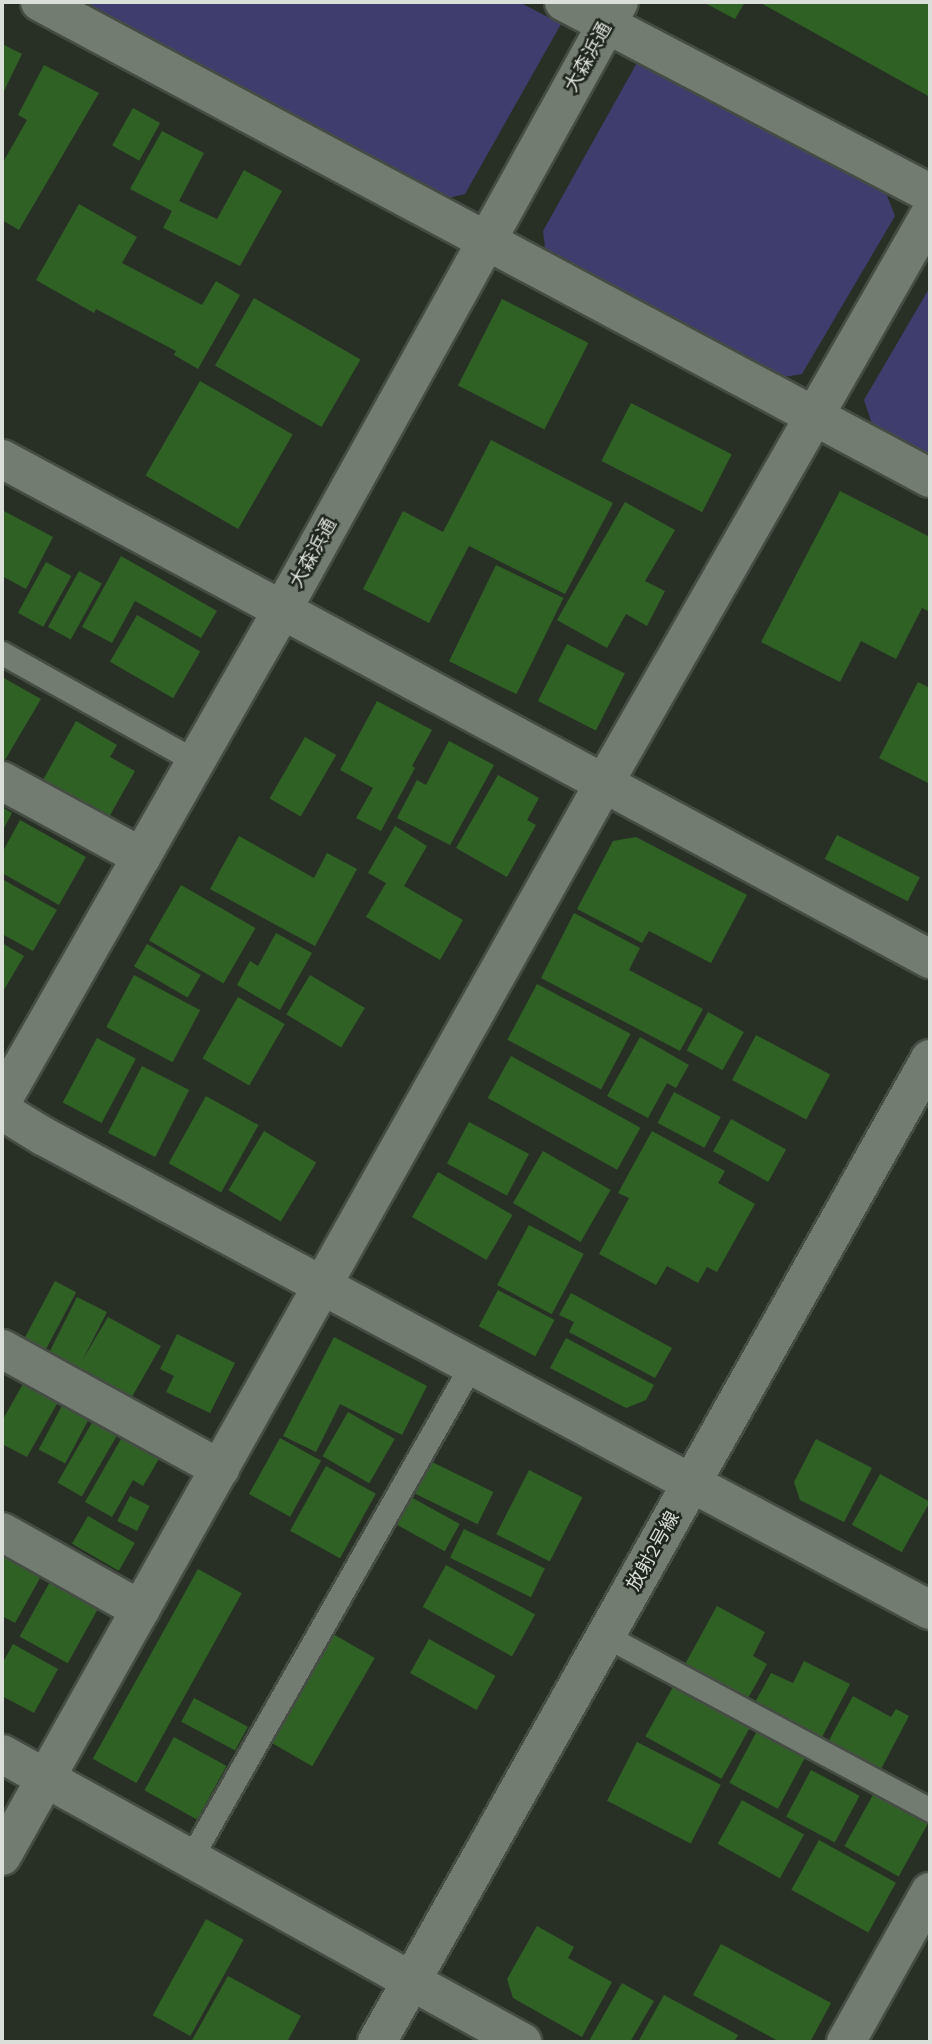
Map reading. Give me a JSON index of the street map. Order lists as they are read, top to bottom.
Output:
{
  "streets": {
    "street": ["大森浜通", "放射2号線"]
  }
}
